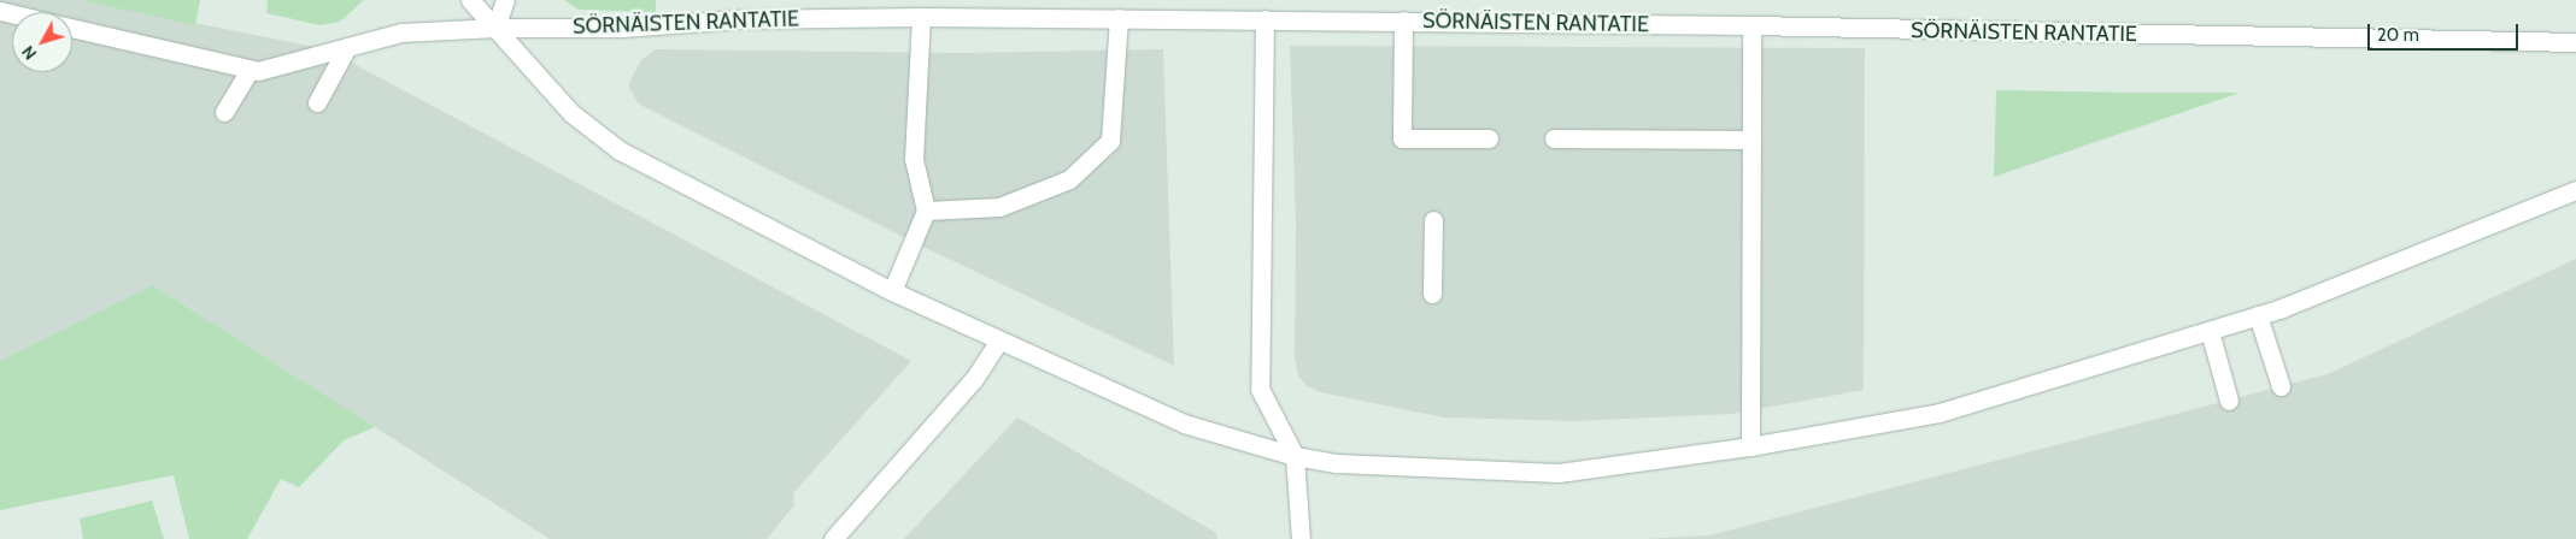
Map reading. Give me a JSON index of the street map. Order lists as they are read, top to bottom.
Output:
{
  "streets": {
    "street": ["SÖRNÄISTEN RANTATIE"]
  },
  "scale_bar": "20 m",
  "north": "bottom left"
}
